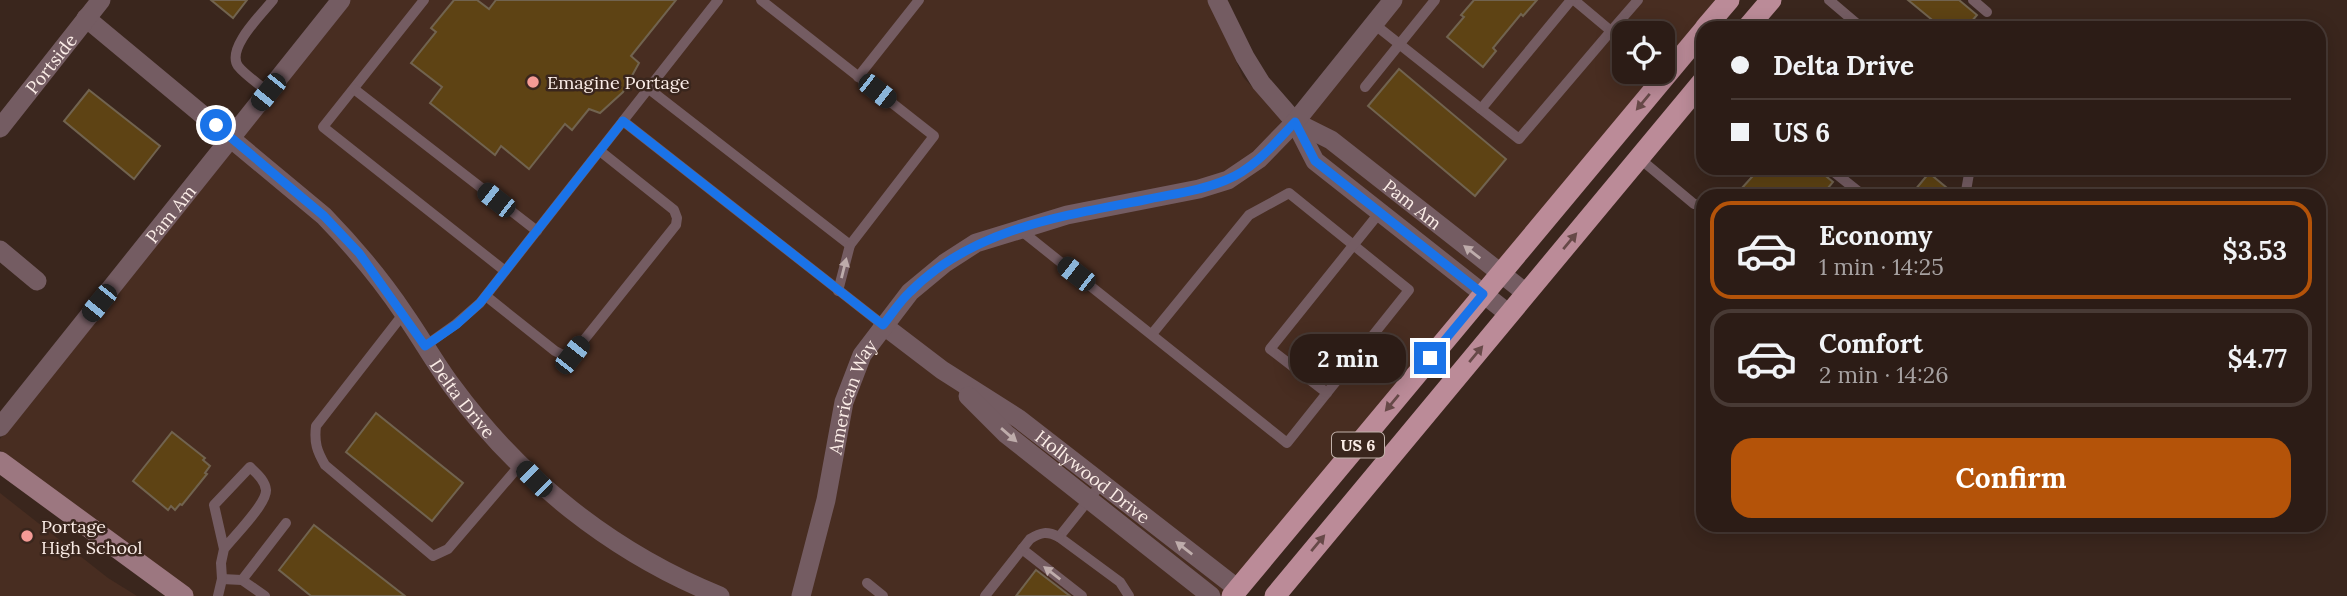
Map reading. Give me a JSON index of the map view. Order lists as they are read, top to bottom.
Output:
{
  "streets": {
    "main road": ["US 6"],
    "street": [
      "Portside",
      "Pam Am",
      "Delta Drive",
      "American Way",
      "Hollywood Drive"
    ]
  },
  "crossings": [
    ["Portside", "Delta Drive"],
    ["Pam Am", "Delta Drive"],
    ["Pam Am", "American Way"],
    ["Pam Am", "US 6"],
    ["American Way", "Hollywood Drive"],
    ["US 6", "Hollywood Drive"]
  ],
  "places": ["Emagine Portage", "Portage High School"],
  "page": {
    "banner": ["Delta Drive", "US 6"],
    "list": [
      {
        "name": "Economy",
        "note": "1 min · 14:25",
        "value": "$3.53"
      },
      {
        "name": "Comfort",
        "note": "2 min · 14:26",
        "value": "$4.77"
      }
    ],
    "bubble": "2 min",
    "buttons": "Confirm"
  }
}
